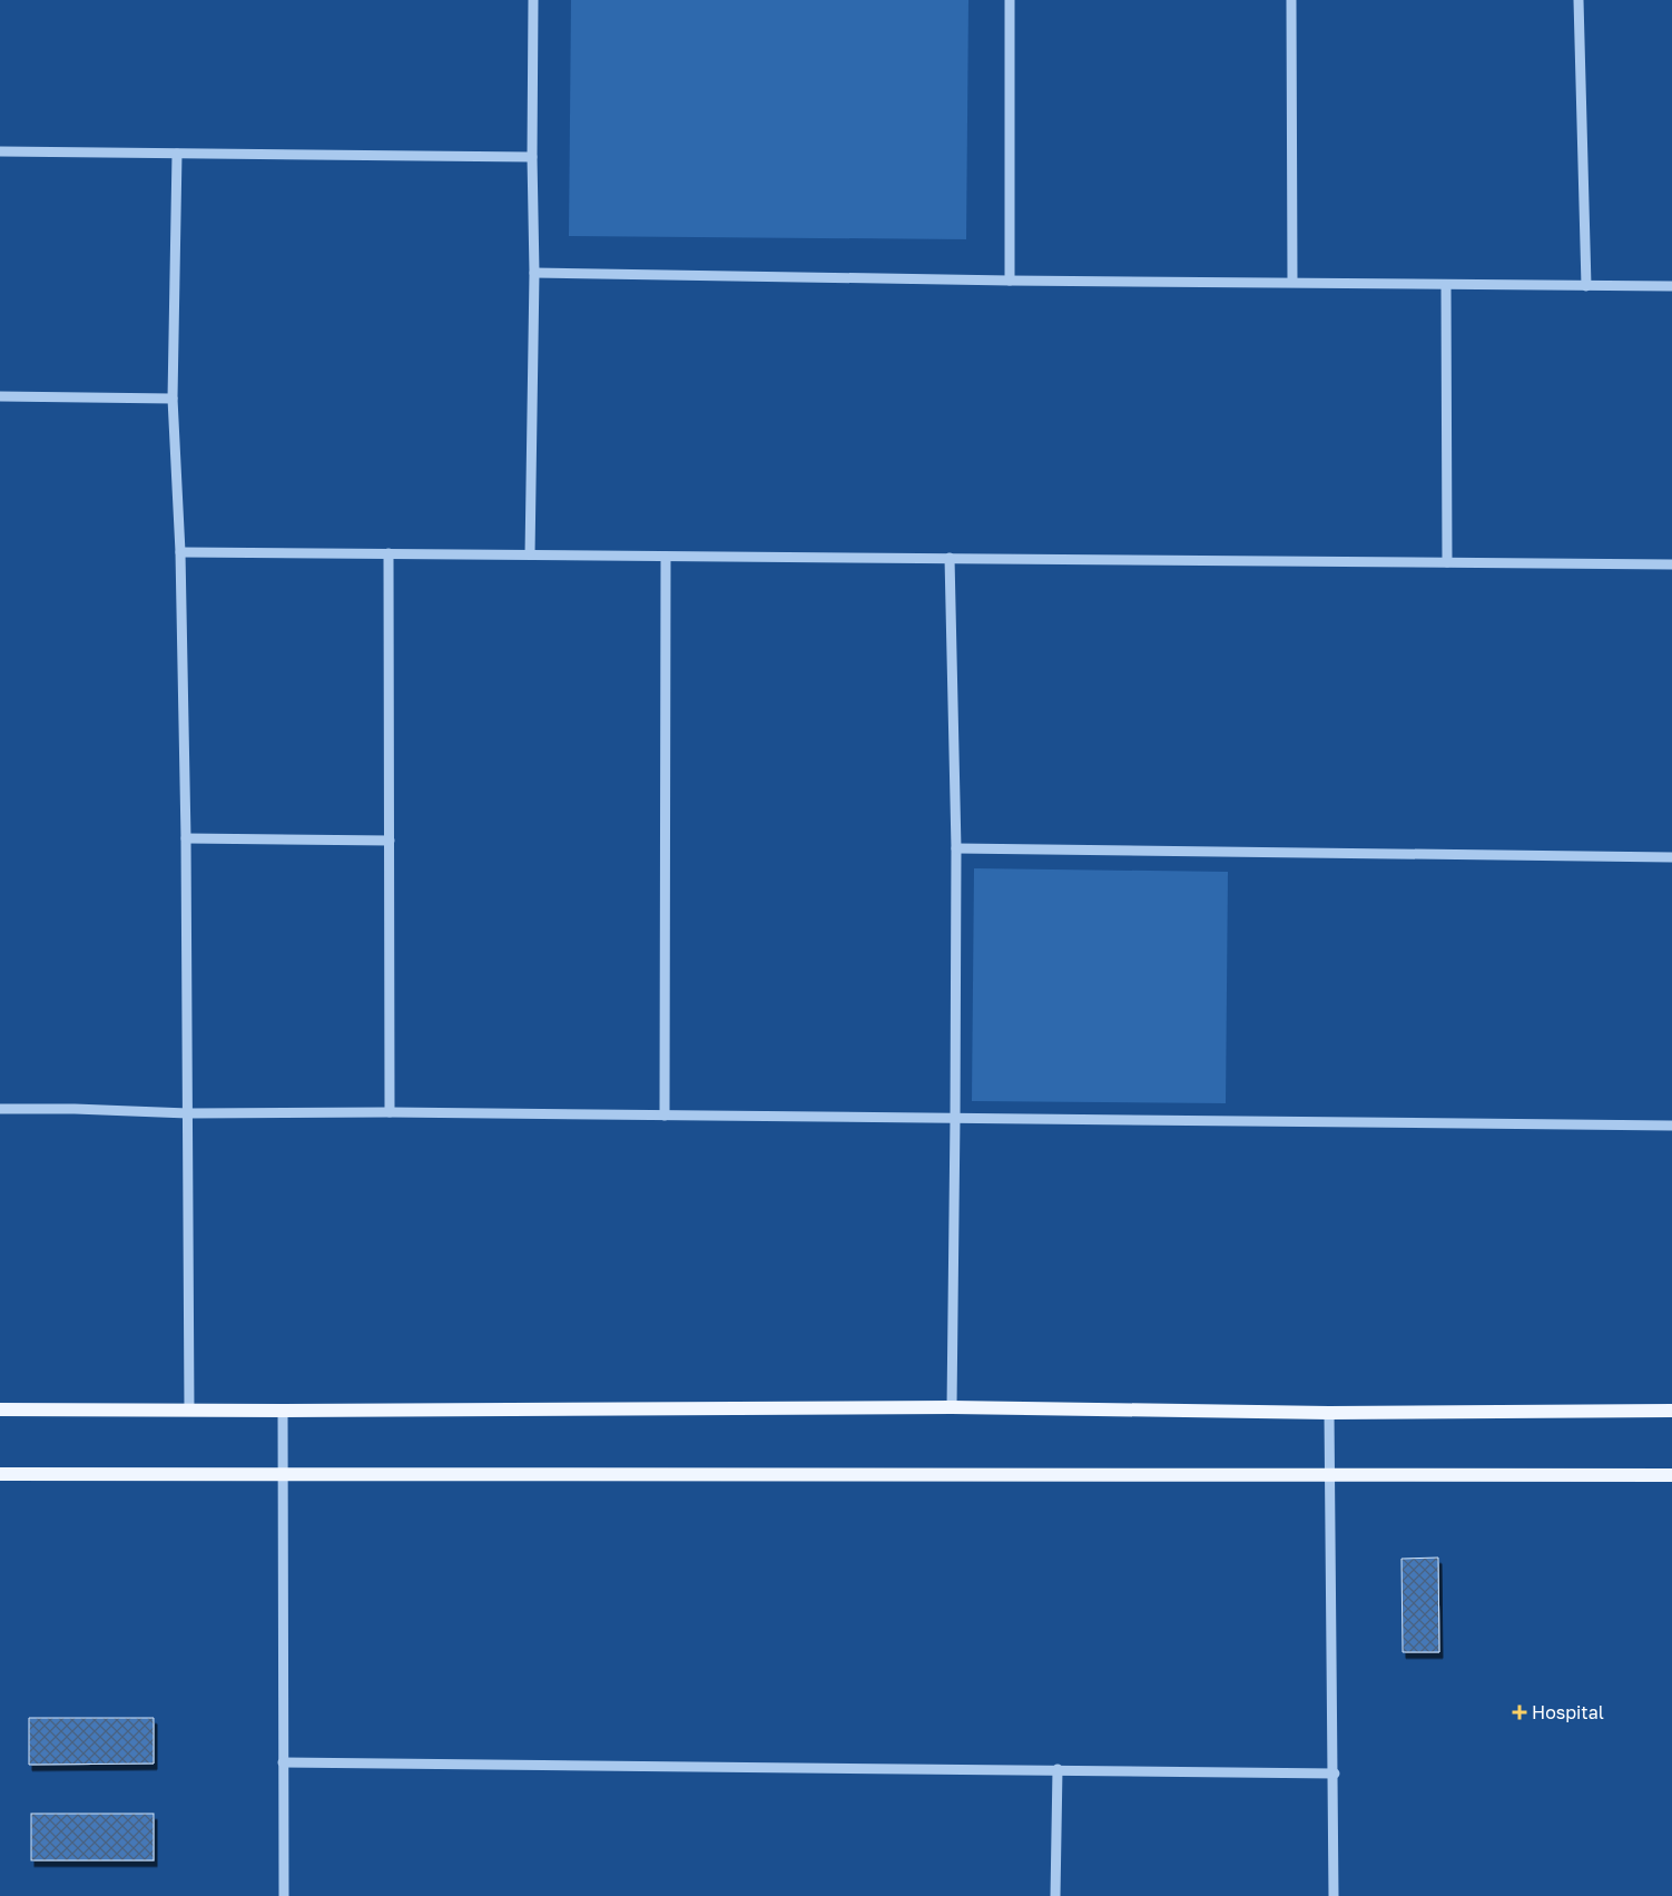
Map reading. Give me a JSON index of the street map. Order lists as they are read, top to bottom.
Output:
{
  "places": {
    "health": ["Hospital"]
  }
}
